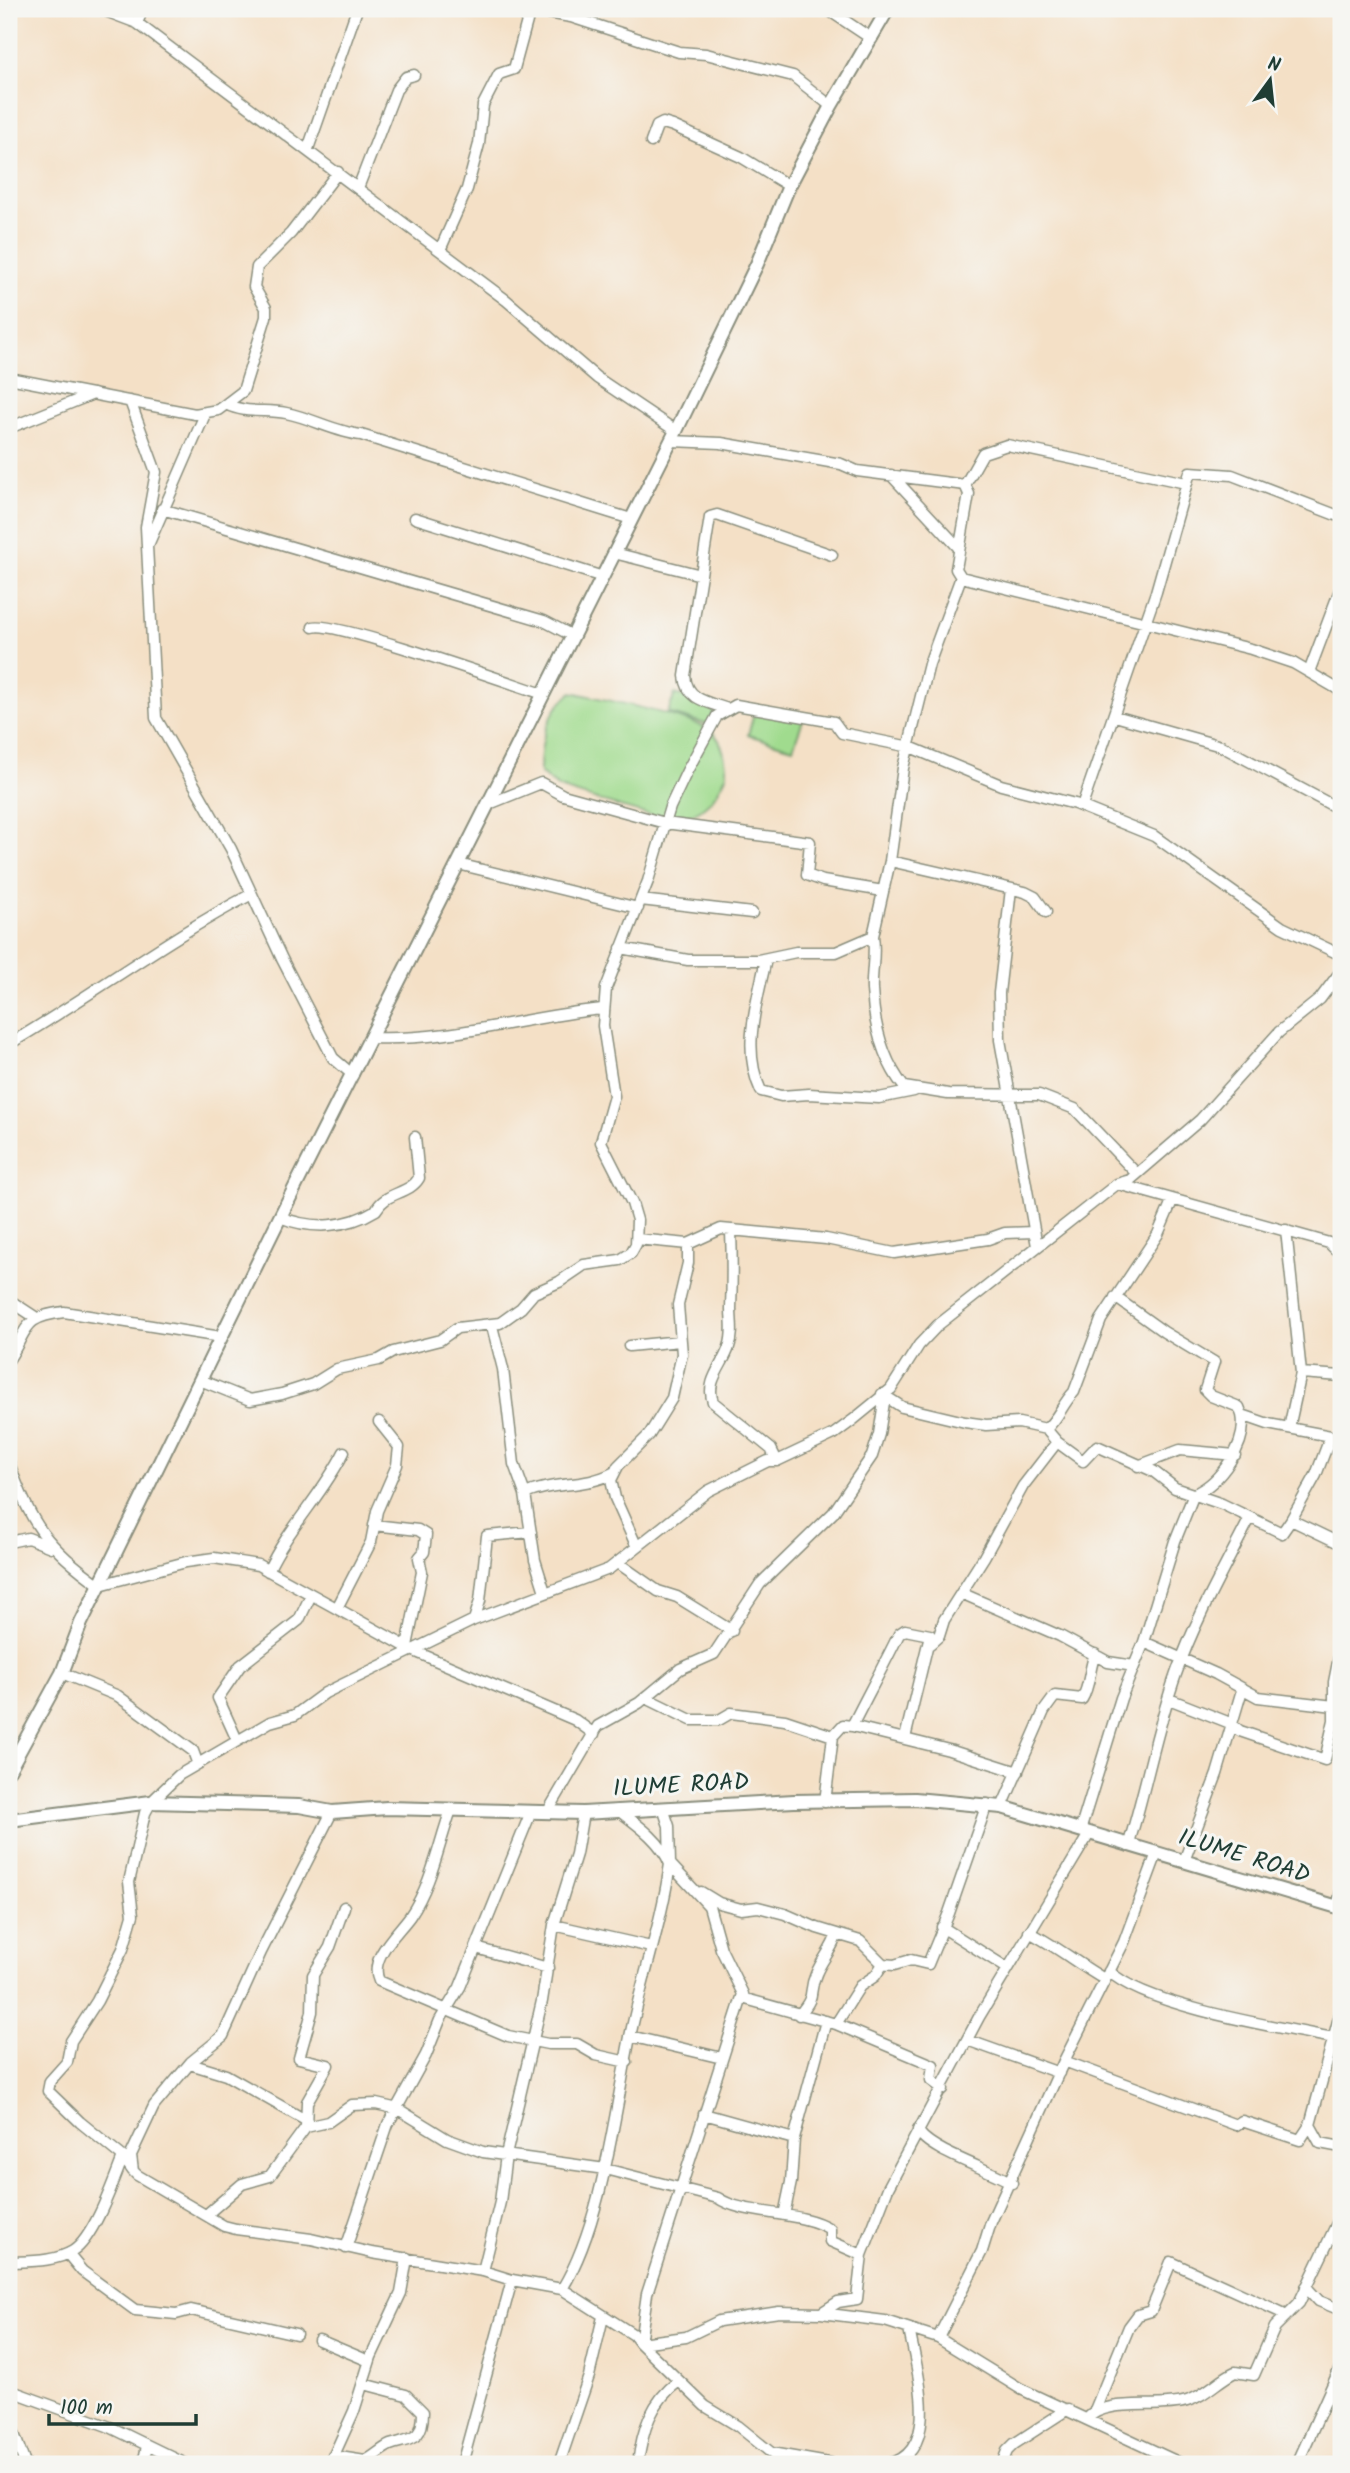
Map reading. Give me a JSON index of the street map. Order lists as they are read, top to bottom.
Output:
{
  "streets": {
    "street": ["ILUME ROAD"]
  },
  "scale_bar": "100 m",
  "north": "top"
}
